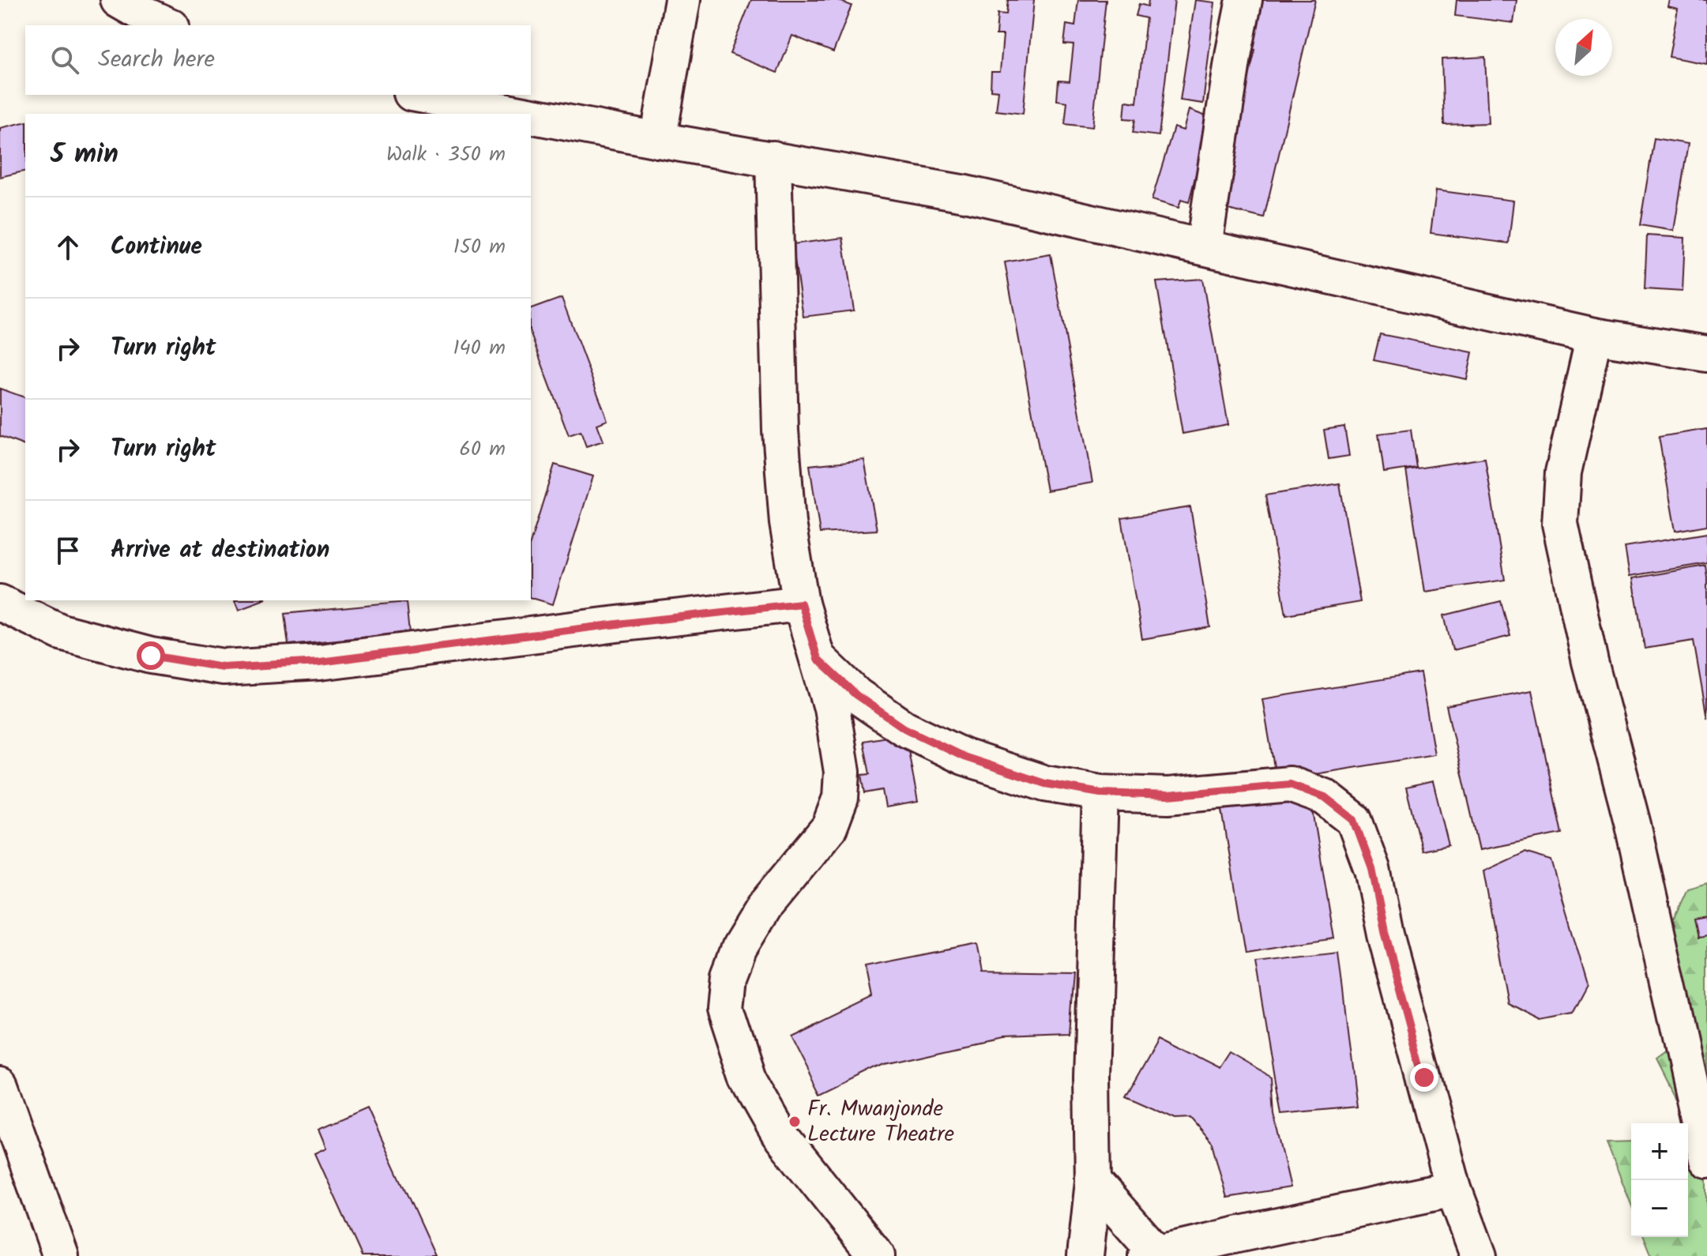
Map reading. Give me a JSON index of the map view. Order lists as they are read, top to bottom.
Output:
{
  "places": ["Fr. Mwanjonde Lecture Theatre"],
  "north": "top right",
  "page": {
    "search": "Search here",
    "heading": ["5 min", "Walk · 350 m"],
    "list": [
      ["Continue", "150 m"],
      ["Turn right", "140 m"],
      ["Turn right", "60 m"],
      "Arrive at destination"
    ],
    "map_buttons": ["+", "−"]
  }
}
